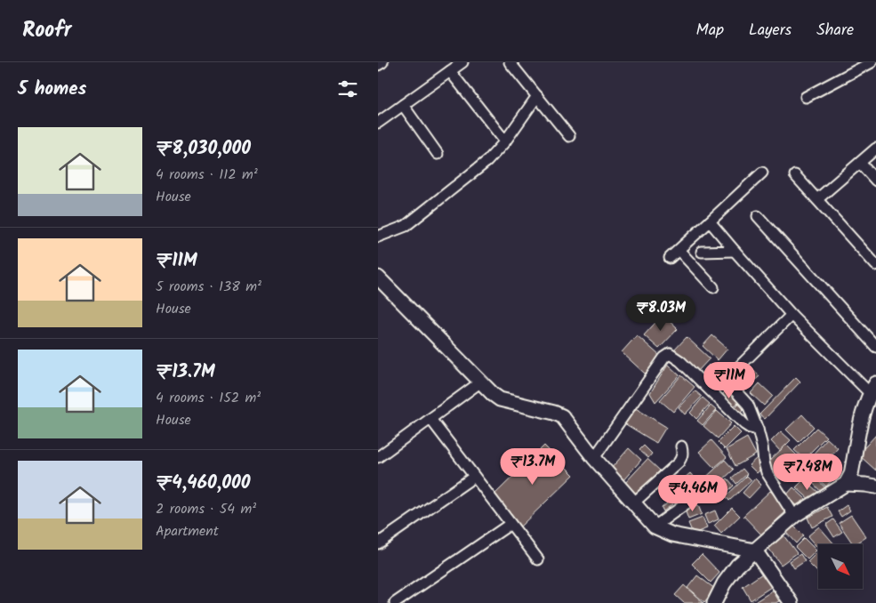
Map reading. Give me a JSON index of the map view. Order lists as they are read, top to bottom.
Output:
{
  "north": "bottom right",
  "page": {
    "header": "Roofr",
    "nav": ["Map", "Layers", "Share"],
    "heading": "5 homes",
    "list": [
      {
        "name": "₹8,030,000",
        "note": "4 rooms · 112 m² · House"
      },
      {
        "name": "₹11M",
        "note": "5 rooms · 138 m² · House"
      },
      {
        "name": "₹13.7M",
        "note": "4 rooms · 152 m² · House"
      },
      {
        "name": "₹4,460,000",
        "note": "2 rooms · 54 m² · Apartment"
      }
    ],
    "price": [
      "₹8.03M",
      "₹11M",
      "₹13.7M",
      "₹7.48M",
      "₹4.46M"
    ]
  }
}
